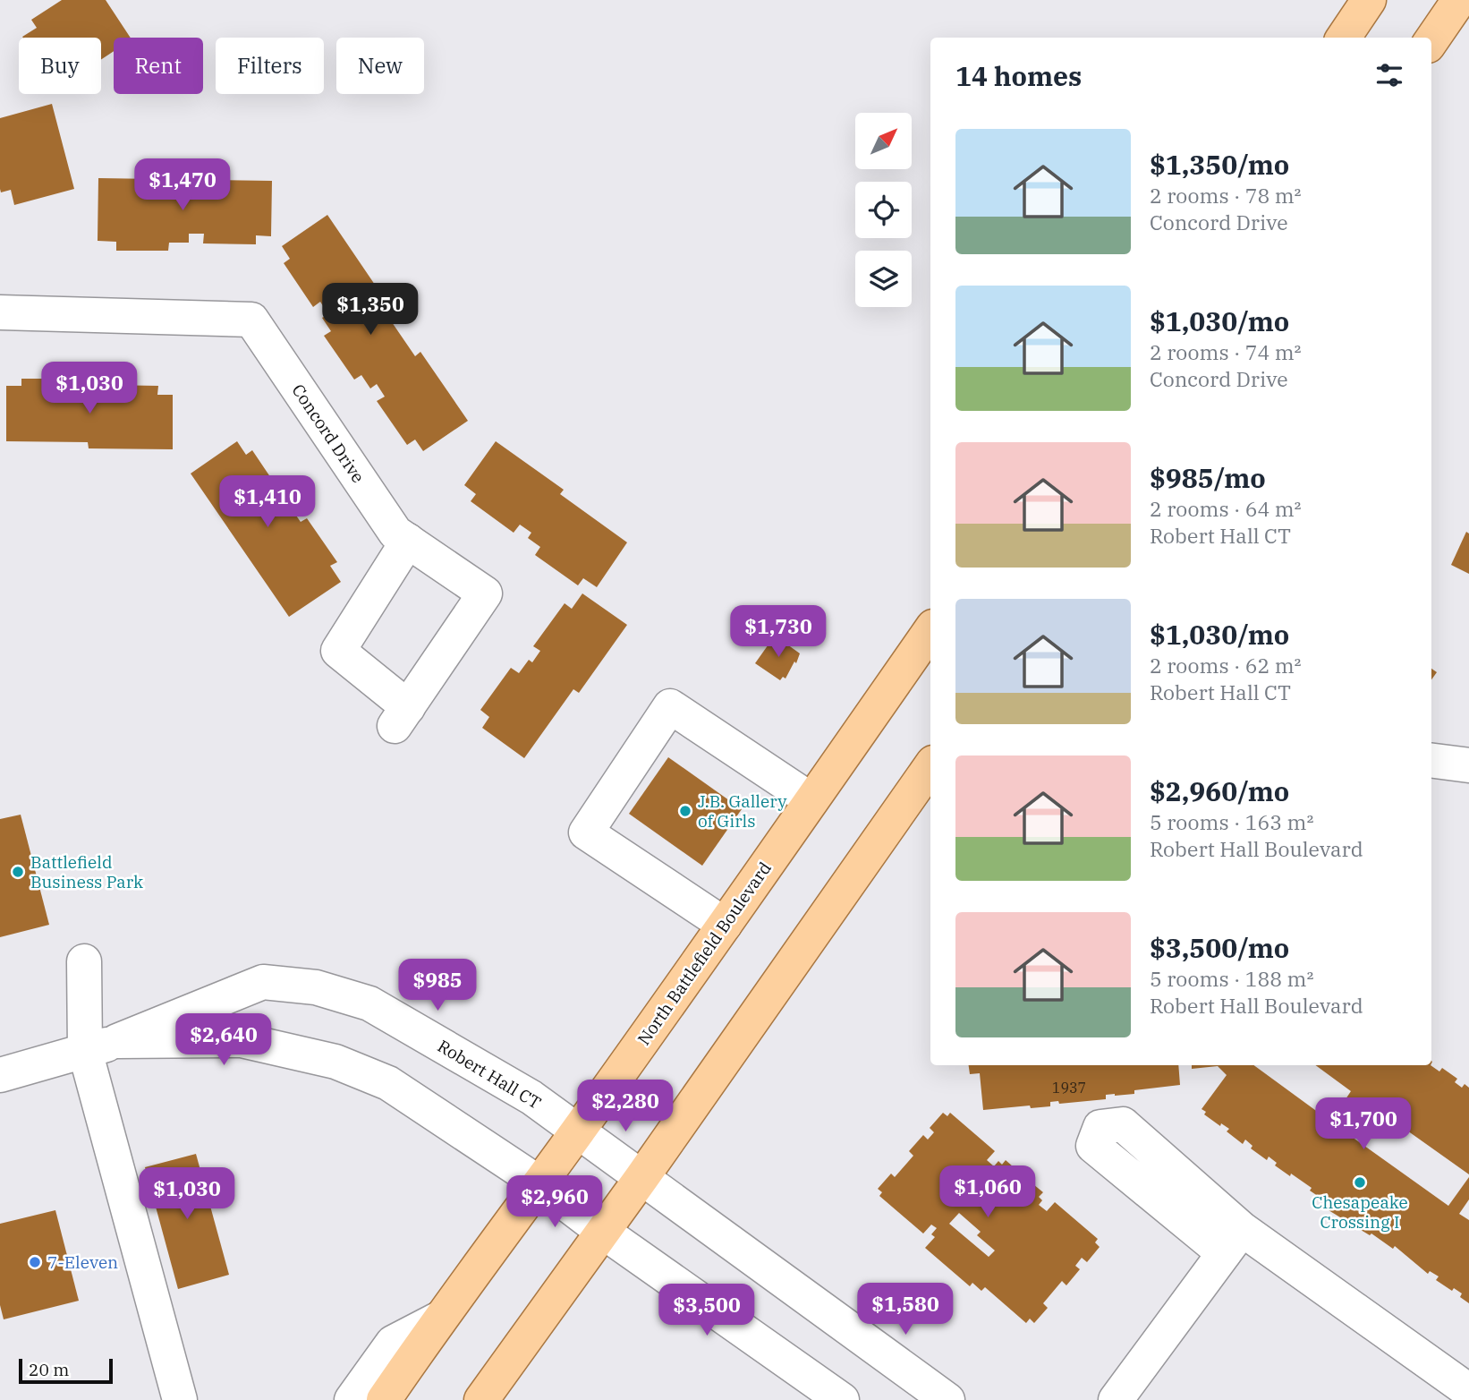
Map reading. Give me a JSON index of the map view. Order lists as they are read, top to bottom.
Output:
{
  "streets": {
    "main road": ["North Battlefield Boulevard"],
    "street": ["Concord Drive", "Robert Hall CT"]
  },
  "crossings": [
    ["North Battlefield Boulevard", "Robert Hall CT"]
  ],
  "places": [
    "J.B. Gallery of Girls",
    "Battlefield Business Park",
    "Chesapeake Crossing I",
    "7-Eleven"
  ],
  "house_numbers": ["1937"],
  "scale_bar": "20 m",
  "north": "top right",
  "page": {
    "chip": [
      "Buy",
      "Rent",
      "Filters",
      "New"
    ],
    "heading": "14 homes",
    "list": [
      {
        "name": "$1,350/mo",
        "note": "2 rooms · 78 m² · Concord Drive"
      },
      {
        "name": "$1,030/mo",
        "note": "2 rooms · 74 m² · Concord Drive"
      },
      {
        "name": "$985/mo",
        "note": "2 rooms · 64 m² · Robert Hall CT"
      },
      {
        "name": "$1,030/mo",
        "note": "2 rooms · 62 m² · Robert Hall CT"
      },
      {
        "name": "$2,960/mo",
        "note": "5 rooms · 163 m² · Robert Hall Boulevard"
      },
      {
        "name": "$3,500/mo",
        "note": "5 rooms · 188 m² · Robert Hall Boulevard"
      }
    ],
    "price": [
      "$1,470",
      "$1,350",
      "$1,030",
      "$1,410",
      "$1,730",
      "$985",
      "$2,640",
      "$2,280",
      "$1,700",
      "$1,060",
      "$1,030",
      "$2,960",
      "$1,580",
      "$3,500"
    ],
    "scale": "20 m"
  }
}
